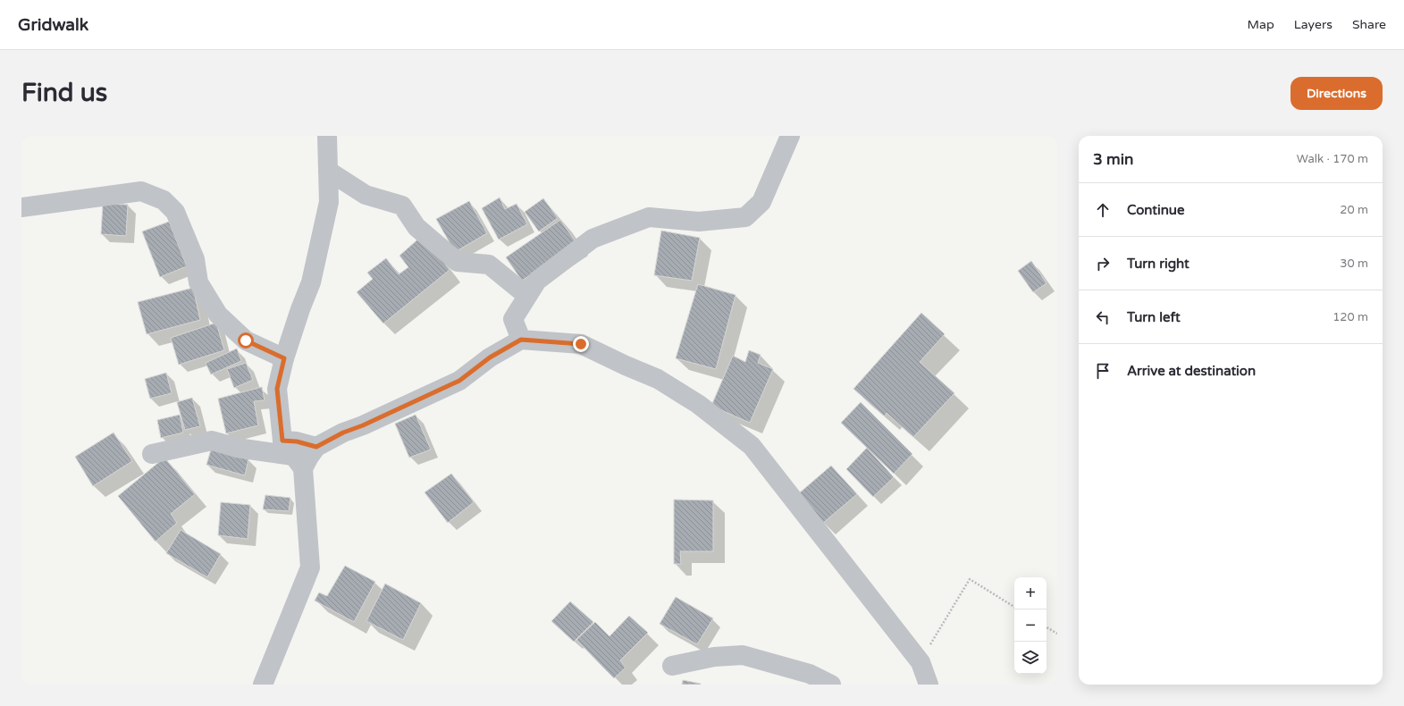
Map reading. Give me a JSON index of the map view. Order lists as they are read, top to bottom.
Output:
{
  "page": {
    "header": "Gridwalk",
    "nav": ["Map", "Layers", "Share"],
    "buttons": "Directions",
    "title": "Find us",
    "heading": ["3 min", "Walk · 170 m"],
    "list": [
      ["Continue", "20 m"],
      ["Turn right", "30 m"],
      ["Turn left", "120 m"],
      "Arrive at destination"
    ],
    "map_buttons": ["+", "−"]
  }
}
